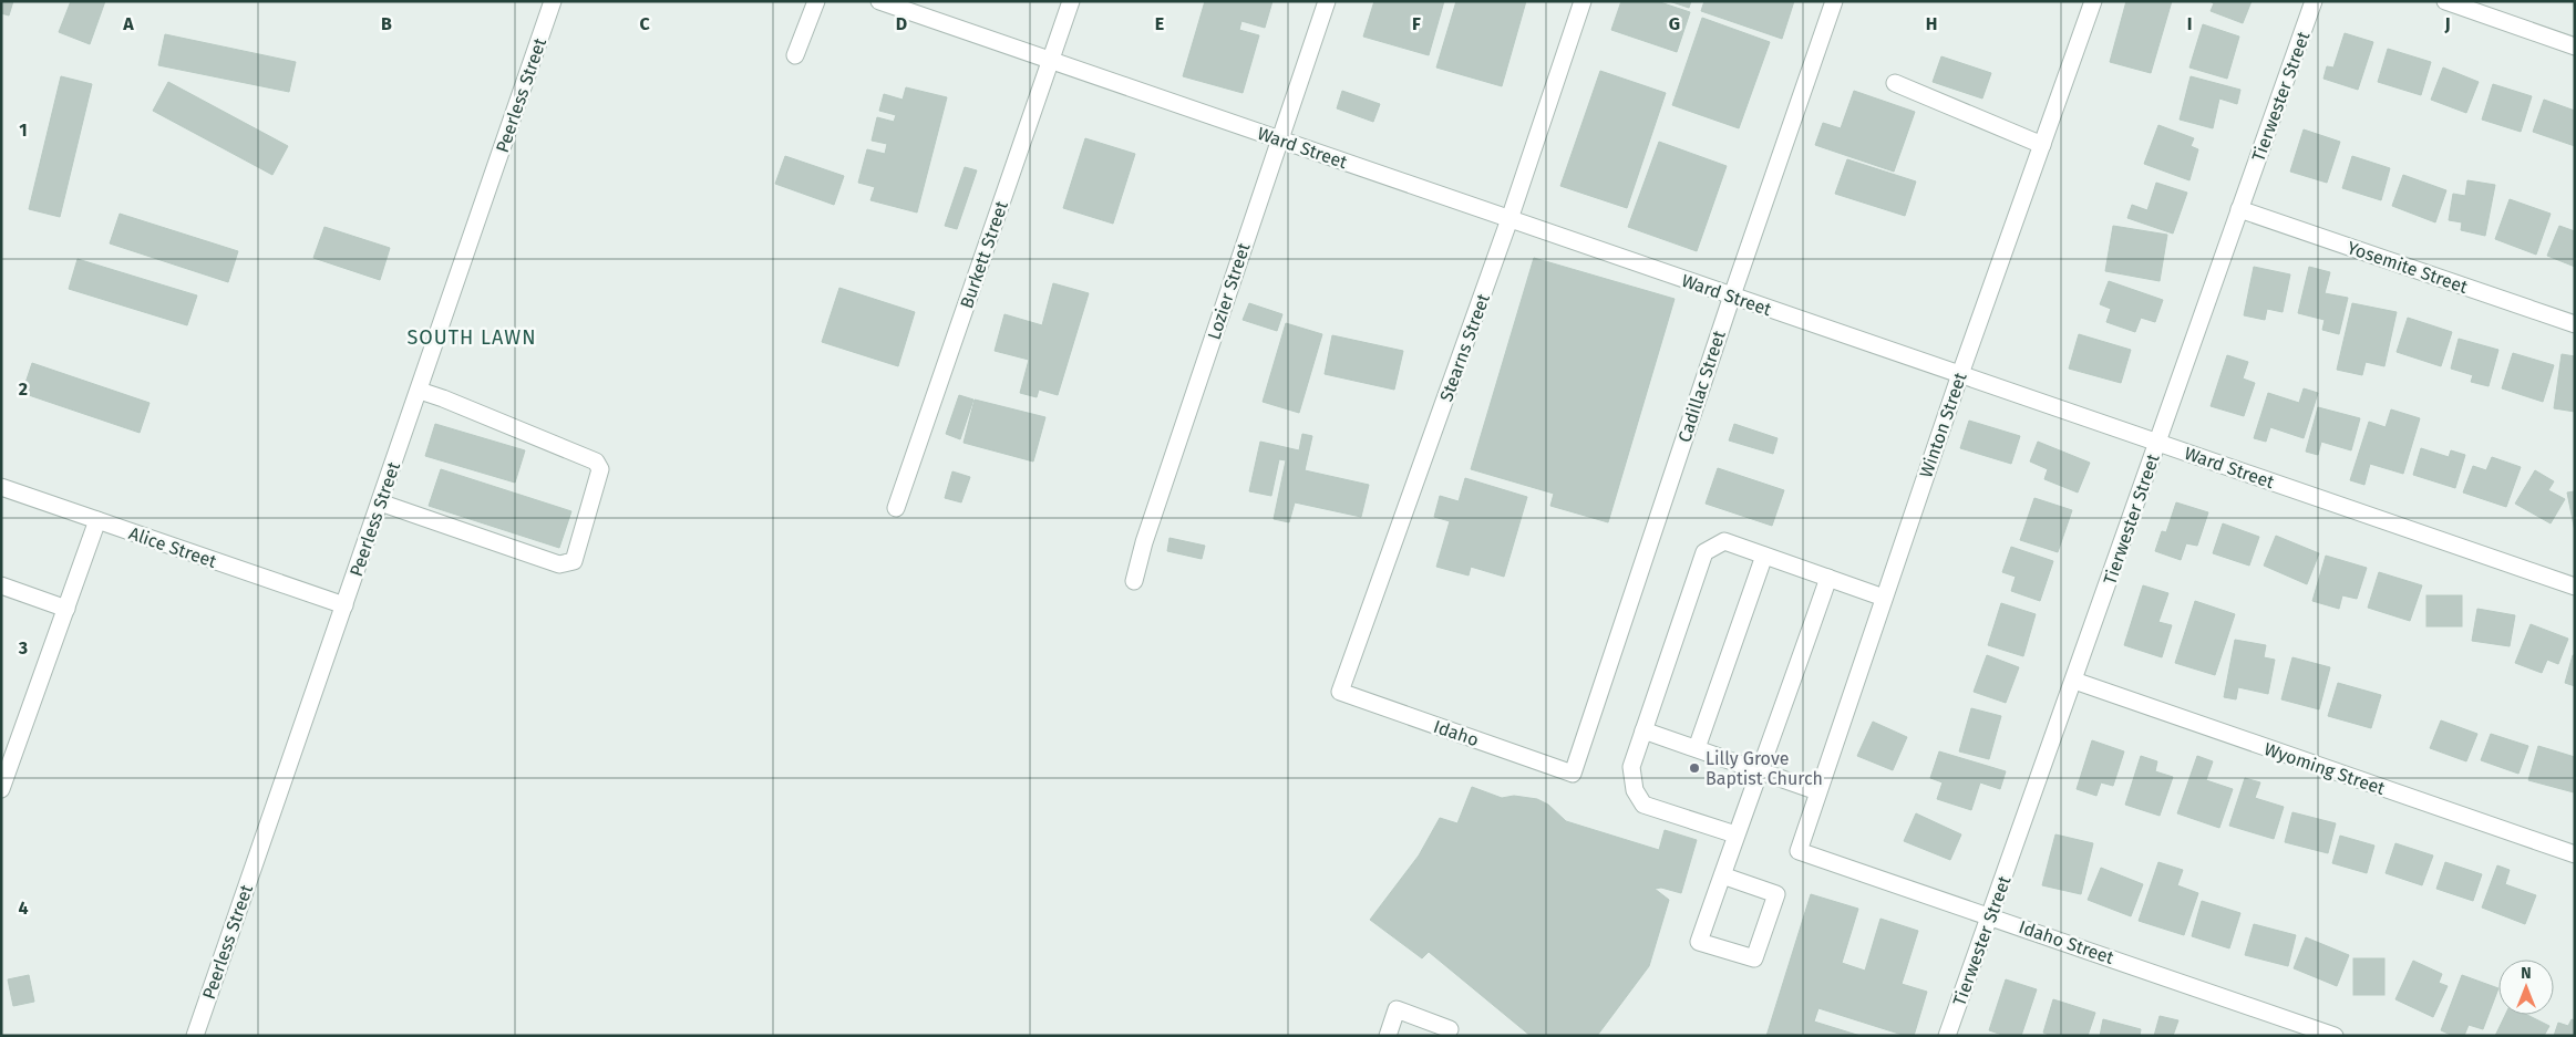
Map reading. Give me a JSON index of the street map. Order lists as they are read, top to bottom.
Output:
{
  "streets": {
    "street": [
      "Peerless Street",
      "Tierwester Street",
      "Ward Street",
      "Burkett Street",
      "Yosemite Street",
      "Lozier Street",
      "Stearns Street",
      "Cadillac Street",
      "Winton Street",
      "Alice Street",
      "Idaho",
      "Wyoming Street",
      "Idaho Street"
    ]
  },
  "crossings": [
    ["Peerless Street", "Alice Street"],
    ["Tierwester Street", "Ward Street"],
    ["Tierwester Street", "Yosemite Street"],
    ["Tierwester Street", "Wyoming Street"],
    ["Tierwester Street", "Idaho Street"],
    ["Ward Street", "Burkett Street"],
    ["Ward Street", "Lozier Street"],
    ["Ward Street", "Stearns Street"],
    ["Ward Street", "Cadillac Street"],
    ["Ward Street", "Winton Street"],
    ["Stearns Street", "Idaho"],
    ["Cadillac Street", "Idaho"],
    ["Winton Street", "Idaho Street"]
  ],
  "districts": ["SOUTH LAWN"],
  "places": ["Lilly Grove Baptist Church"],
  "north": "top",
  "grid": {
    "columns": [
      "A",
      "B",
      "C",
      "D",
      "E",
      "F",
      "G",
      "H",
      "I",
      "J"
    ],
    "rows": [
      "1",
      "2",
      "3",
      "4"
    ]
  }
}
